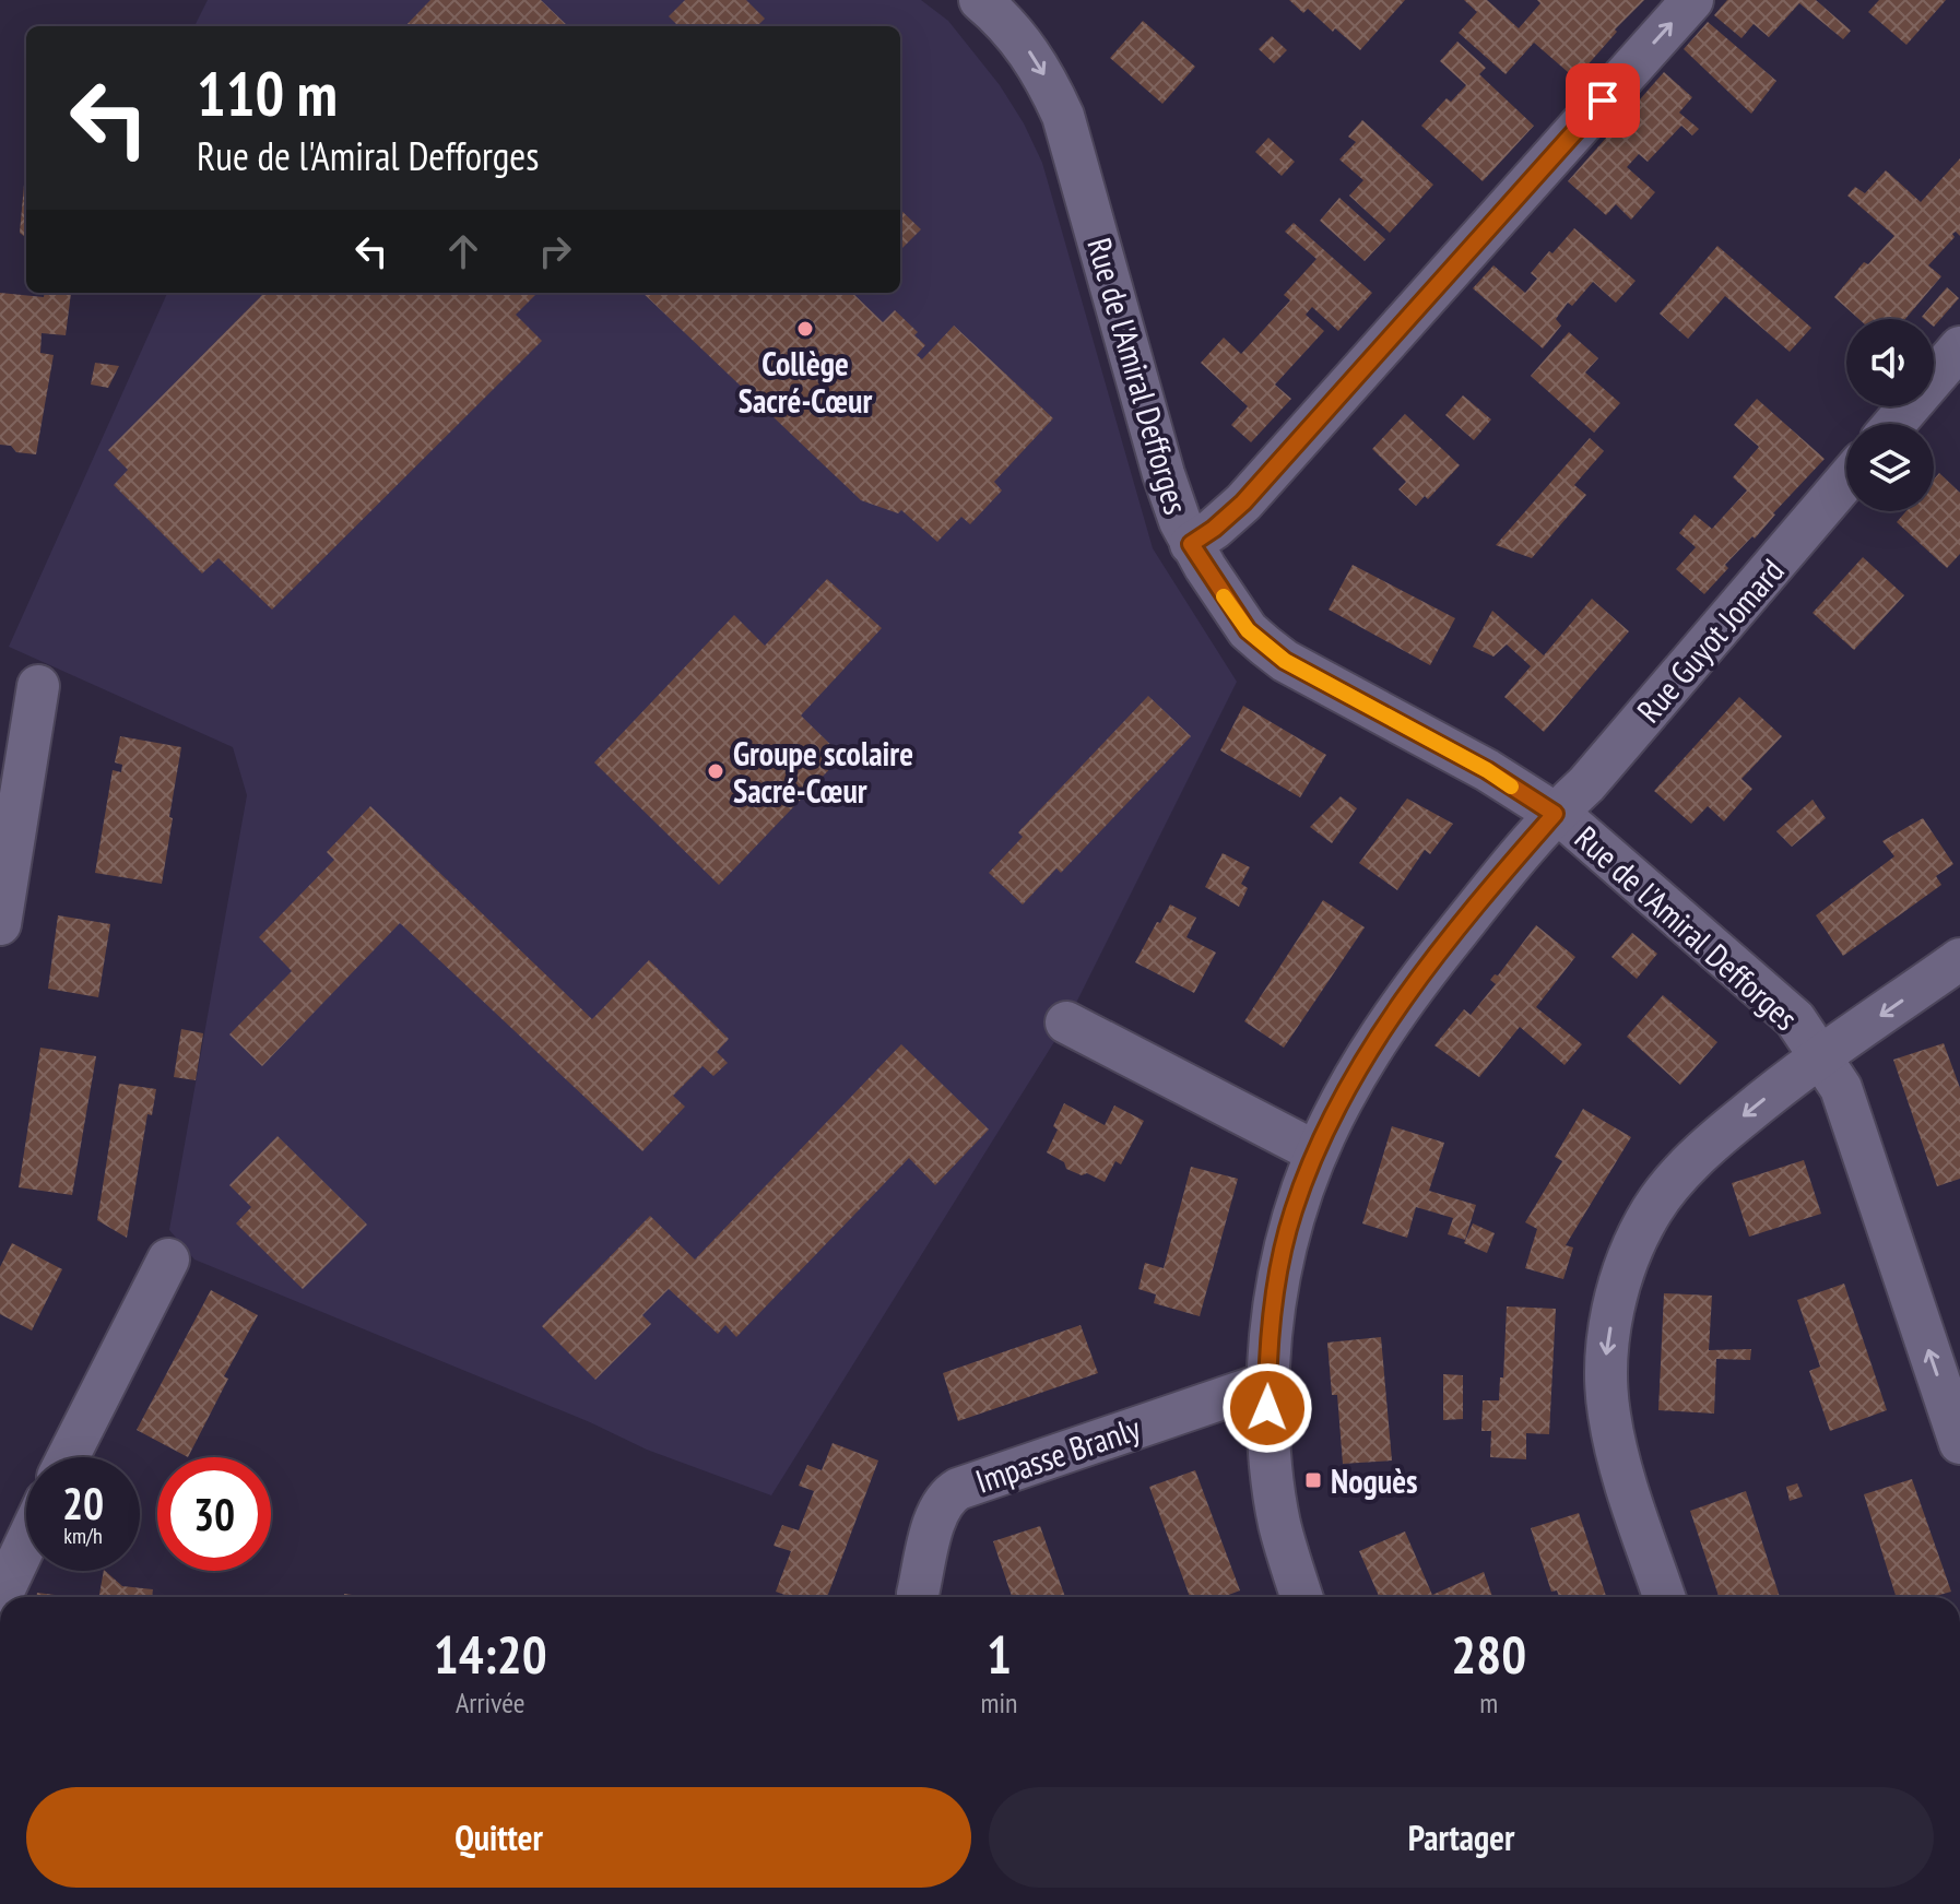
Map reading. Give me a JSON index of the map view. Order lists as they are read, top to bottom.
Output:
{
  "streets": {
    "street": ["Rue de l'Amiral Defforges", "Rue Guyot Jomard", "Impasse Branly"]
  },
  "crossings": [
    ["Rue de l'Amiral Defforges", "Rue Guyot Jomard"],
    ["Rue Guyot Jomard", "Impasse Branly"]
  ],
  "places": {
    "other": ["Collège Sacré-Cœur", "Groupe scolaire Sacré-Cœur"],
    "transit": ["Noguès"]
  },
  "page": {
    "turn": ["110 m", "Rue de l'Amiral Defforges"],
    "speed": "20 km/h",
    "limit": "30",
    "eta": [
      "14:20",
      "Arrivée",
      "1",
      "min",
      "280",
      "m"
    ],
    "buttons": ["Quitter", "Partager"]
  }
}
